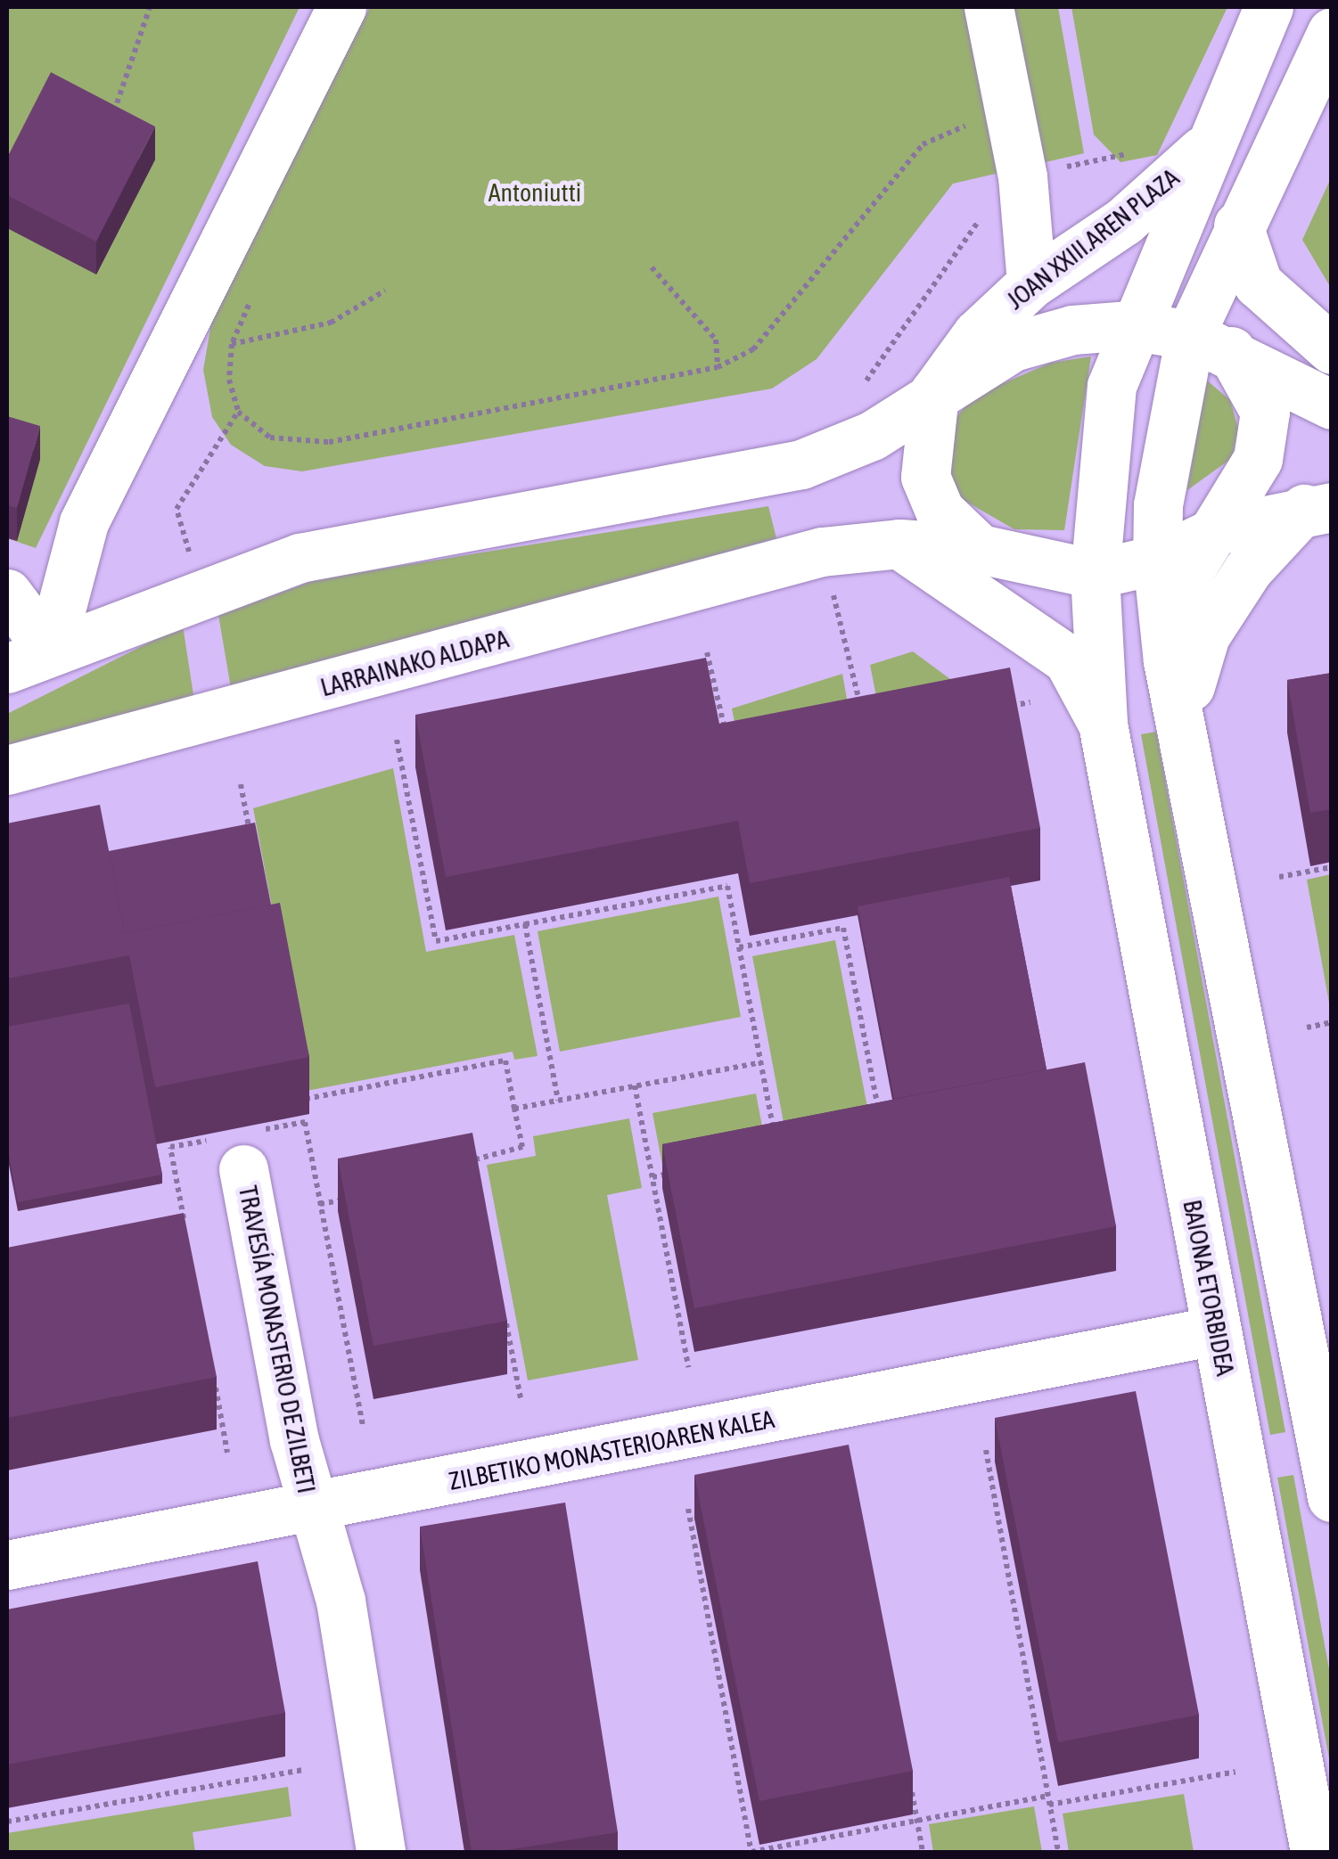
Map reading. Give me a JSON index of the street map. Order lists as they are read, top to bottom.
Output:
{
  "streets": {
    "street": [
      "JOAN XXIII.AREN PLAZA",
      "LARRAINAKO ALDAPA",
      "BAIONA ETORBIDEA",
      "TRAVESÍA MONASTERIO DE ZILBETI",
      "ZILBETIKO MONASTERIOAREN KALEA"
    ]
  },
  "crossings": [
    ["JOAN XXIII.AREN PLAZA", "BAIONA ETORBIDEA"],
    ["BAIONA ETORBIDEA", "ZILBETIKO MONASTERIOAREN KALEA"],
    ["TRAVESÍA MONASTERIO DE ZILBETI", "ZILBETIKO MONASTERIOAREN KALEA"]
  ],
  "parks": ["Antoniutti"]
}
